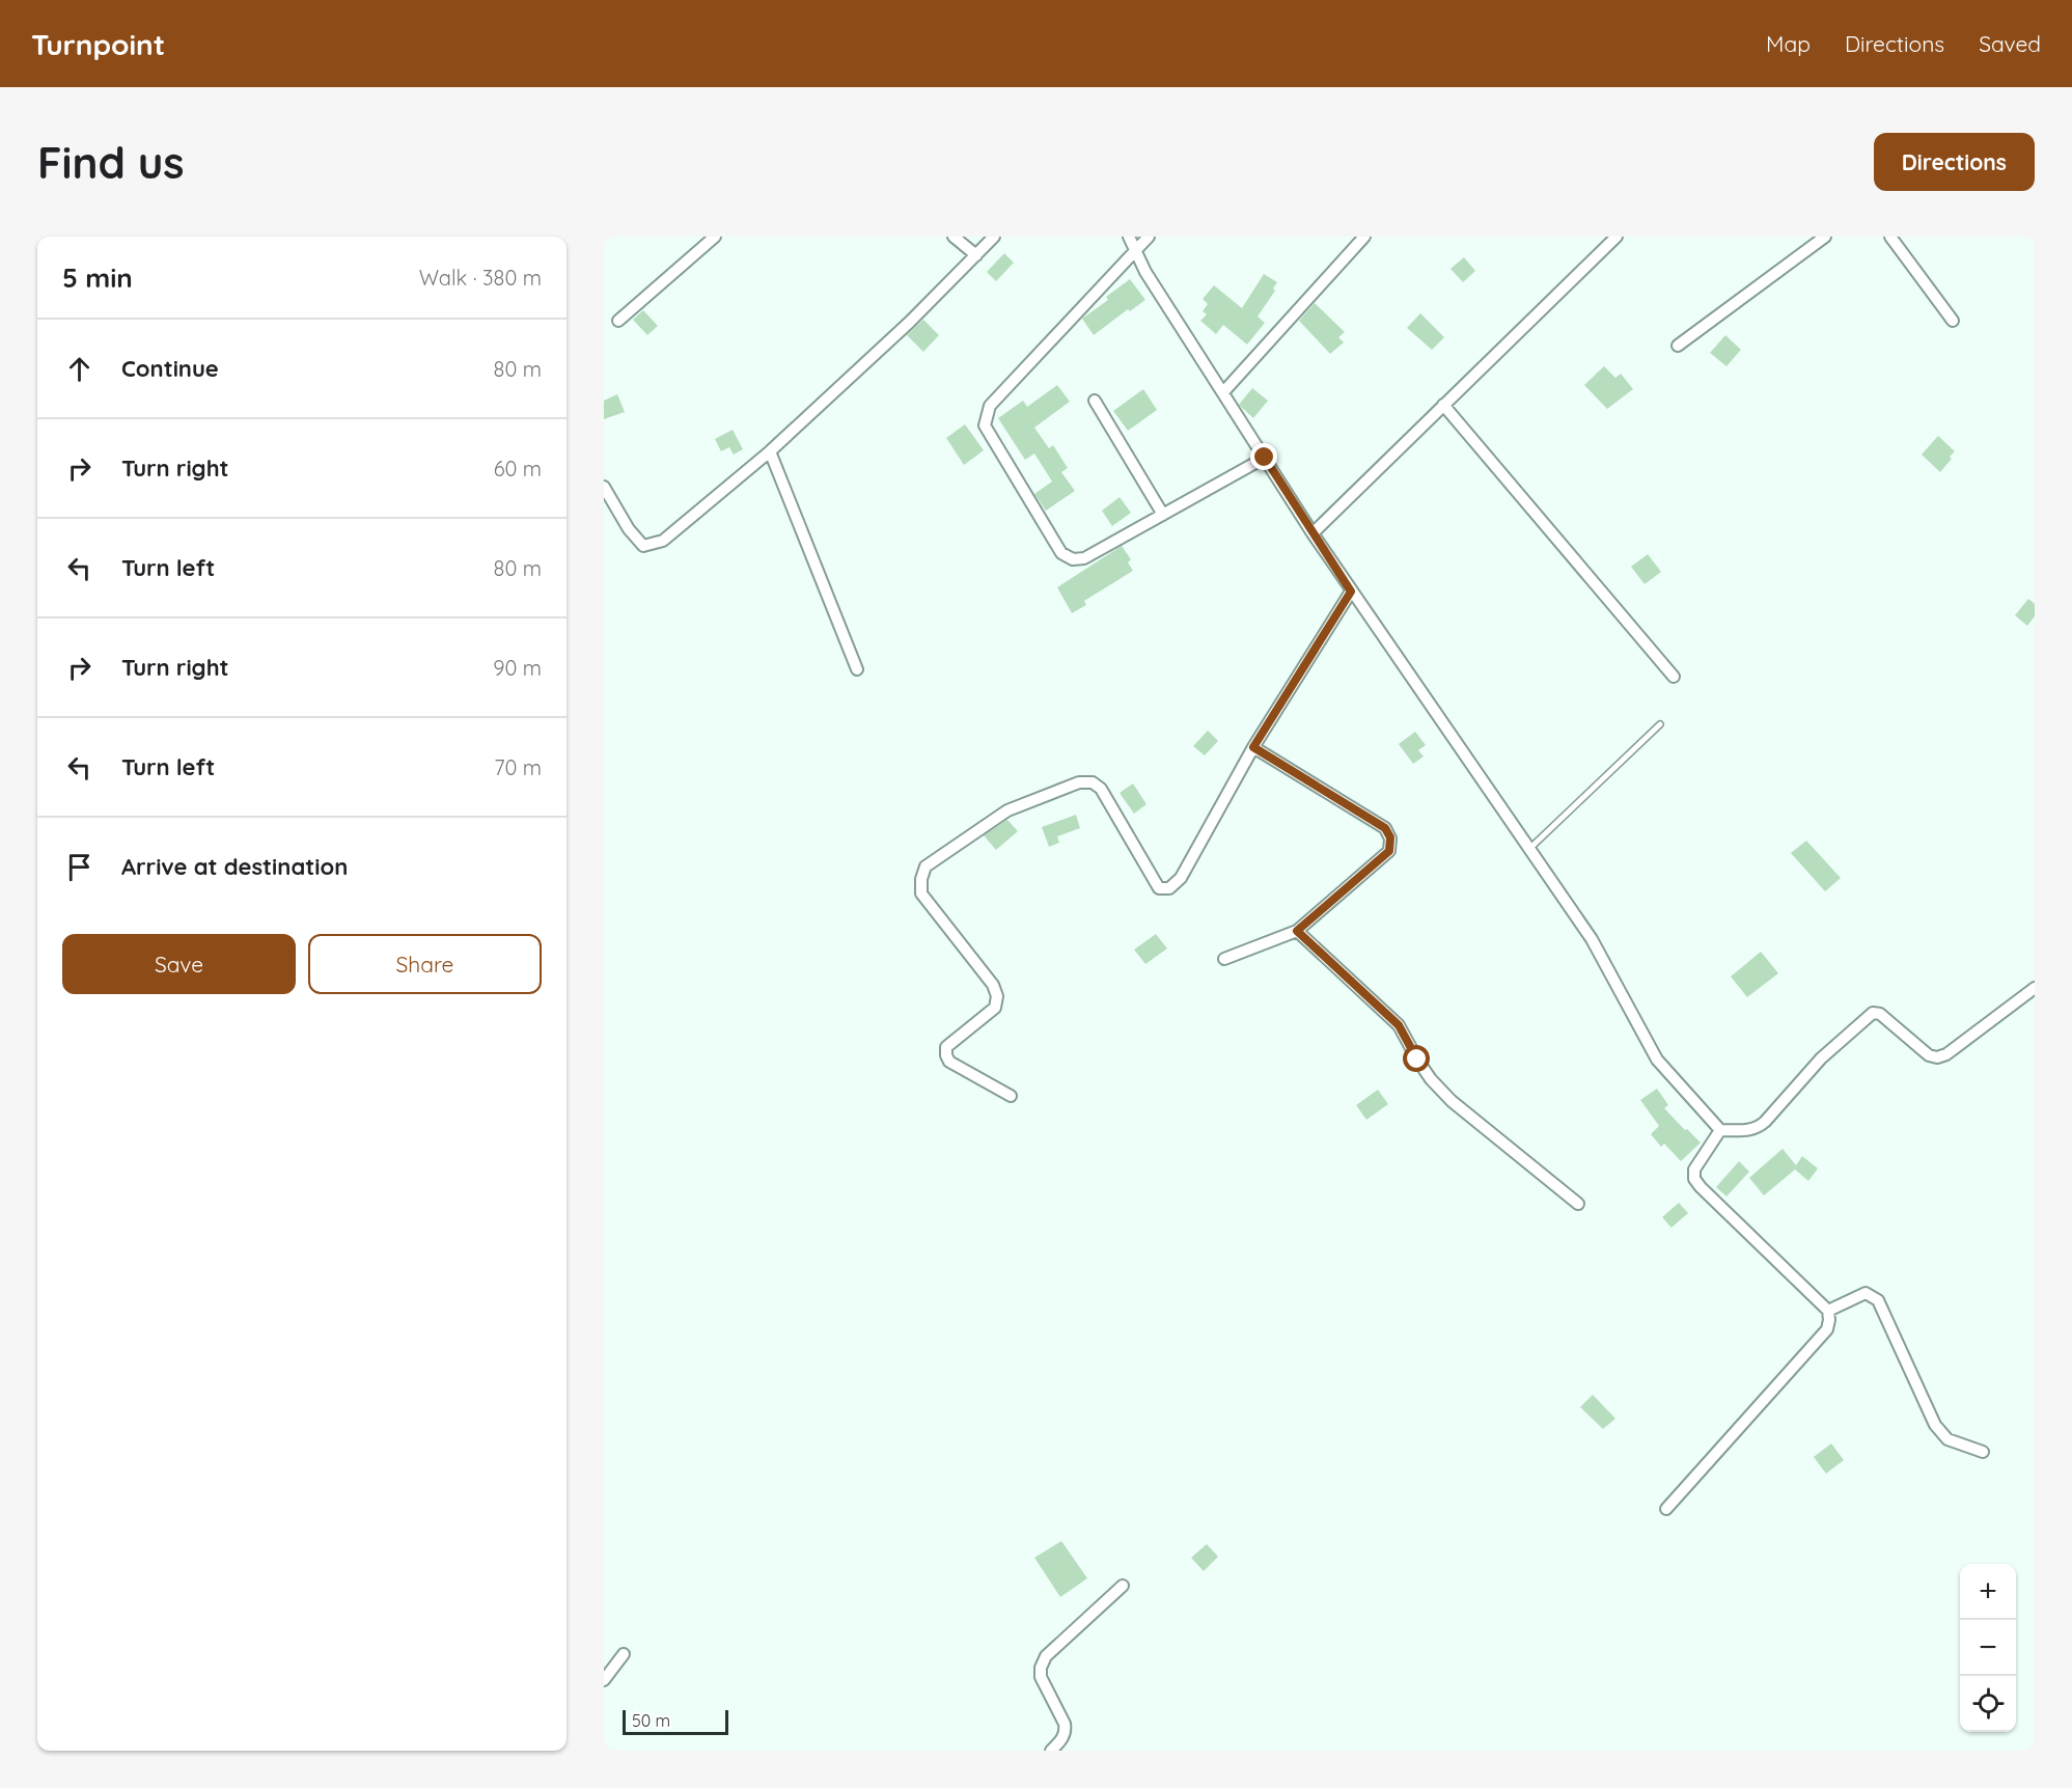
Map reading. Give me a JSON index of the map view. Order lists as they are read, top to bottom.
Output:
{
  "scale_bar": "50 m",
  "page": {
    "header": "Turnpoint",
    "nav": ["Map", "Directions", "Saved"],
    "buttons": [
      "Directions",
      ["Save", "Share"]
    ],
    "title": "Find us",
    "heading": ["5 min", "Walk · 380 m"],
    "list": [
      ["Continue", "80 m"],
      ["Turn right", "60 m"],
      ["Turn left", "80 m"],
      ["Turn right", "90 m"],
      ["Turn left", "70 m"],
      "Arrive at destination"
    ],
    "map_buttons": ["+", "−"],
    "scale": "50 m"
  }
}
